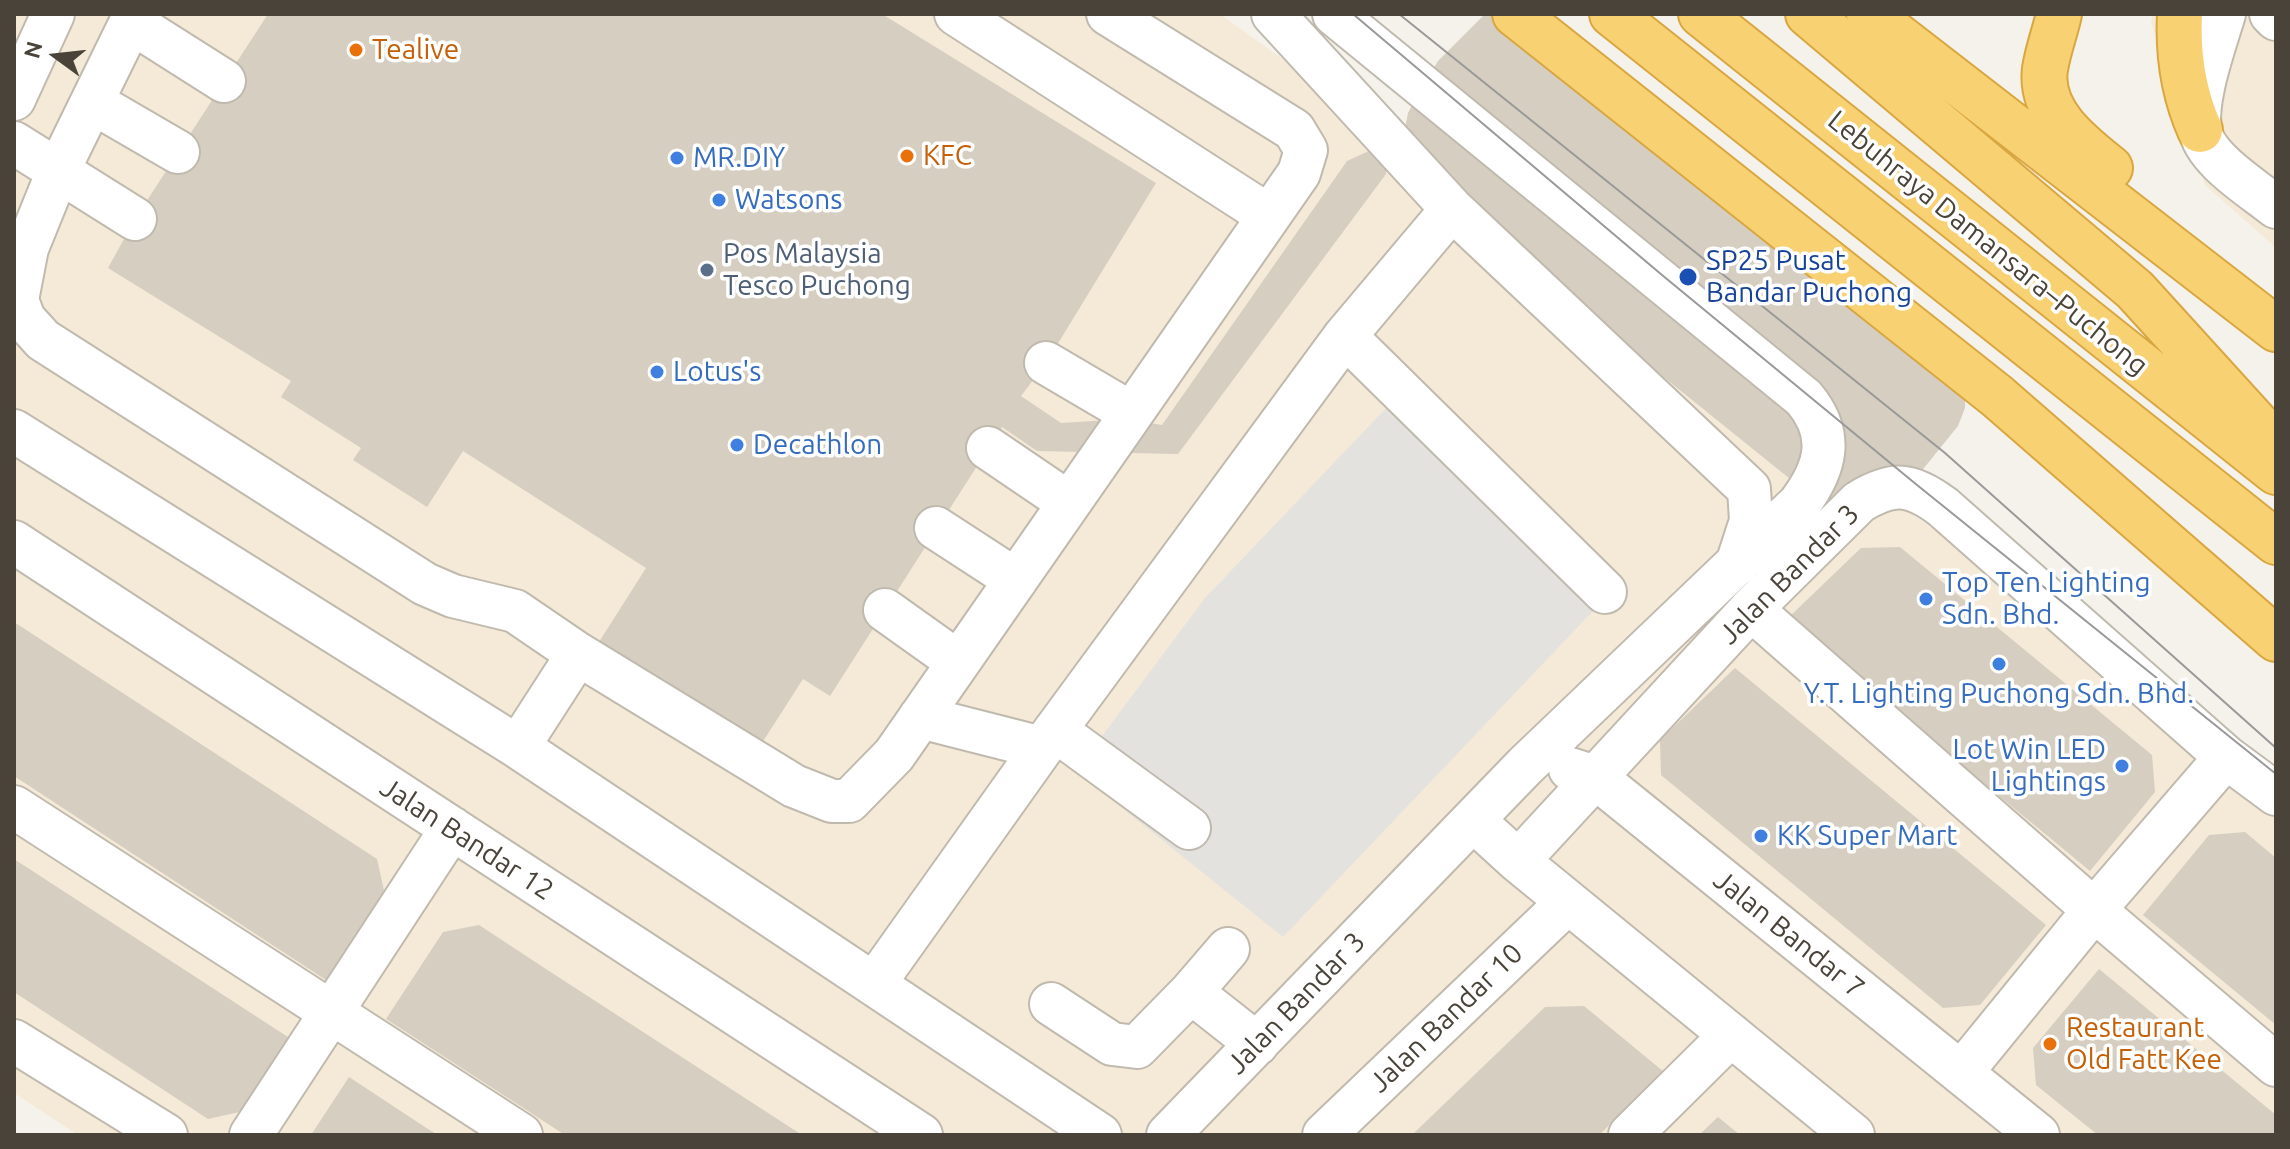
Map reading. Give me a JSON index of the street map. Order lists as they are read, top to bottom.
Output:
{
  "streets": {
    "highway": ["Lebuhraya Damansara–Puchong"],
    "street": [
      "Jalan Bandar 3",
      "Jalan Bandar 12",
      "Jalan Bandar 7",
      "Jalan Bandar 10"
    ]
  },
  "crossings": [
    ["Jalan Bandar 3", "Jalan Bandar 7"]
  ],
  "places": [
    "Tealive",
    "KFC",
    "MR.DIY",
    "Watsons",
    "Pos Malaysia Tesco Puchong",
    "SP25 Pusat Bandar Puchong",
    "Lotus's",
    "Decathlon",
    "Top Ten Lighting Sdn. Bhd.",
    "Y.T. Lighting Puchong Sdn. Bhd.",
    "Lot Win LED Lightings",
    "KK Super Mart",
    "Restaurant Old Fatt Kee"
  ],
  "north": "left"
}
